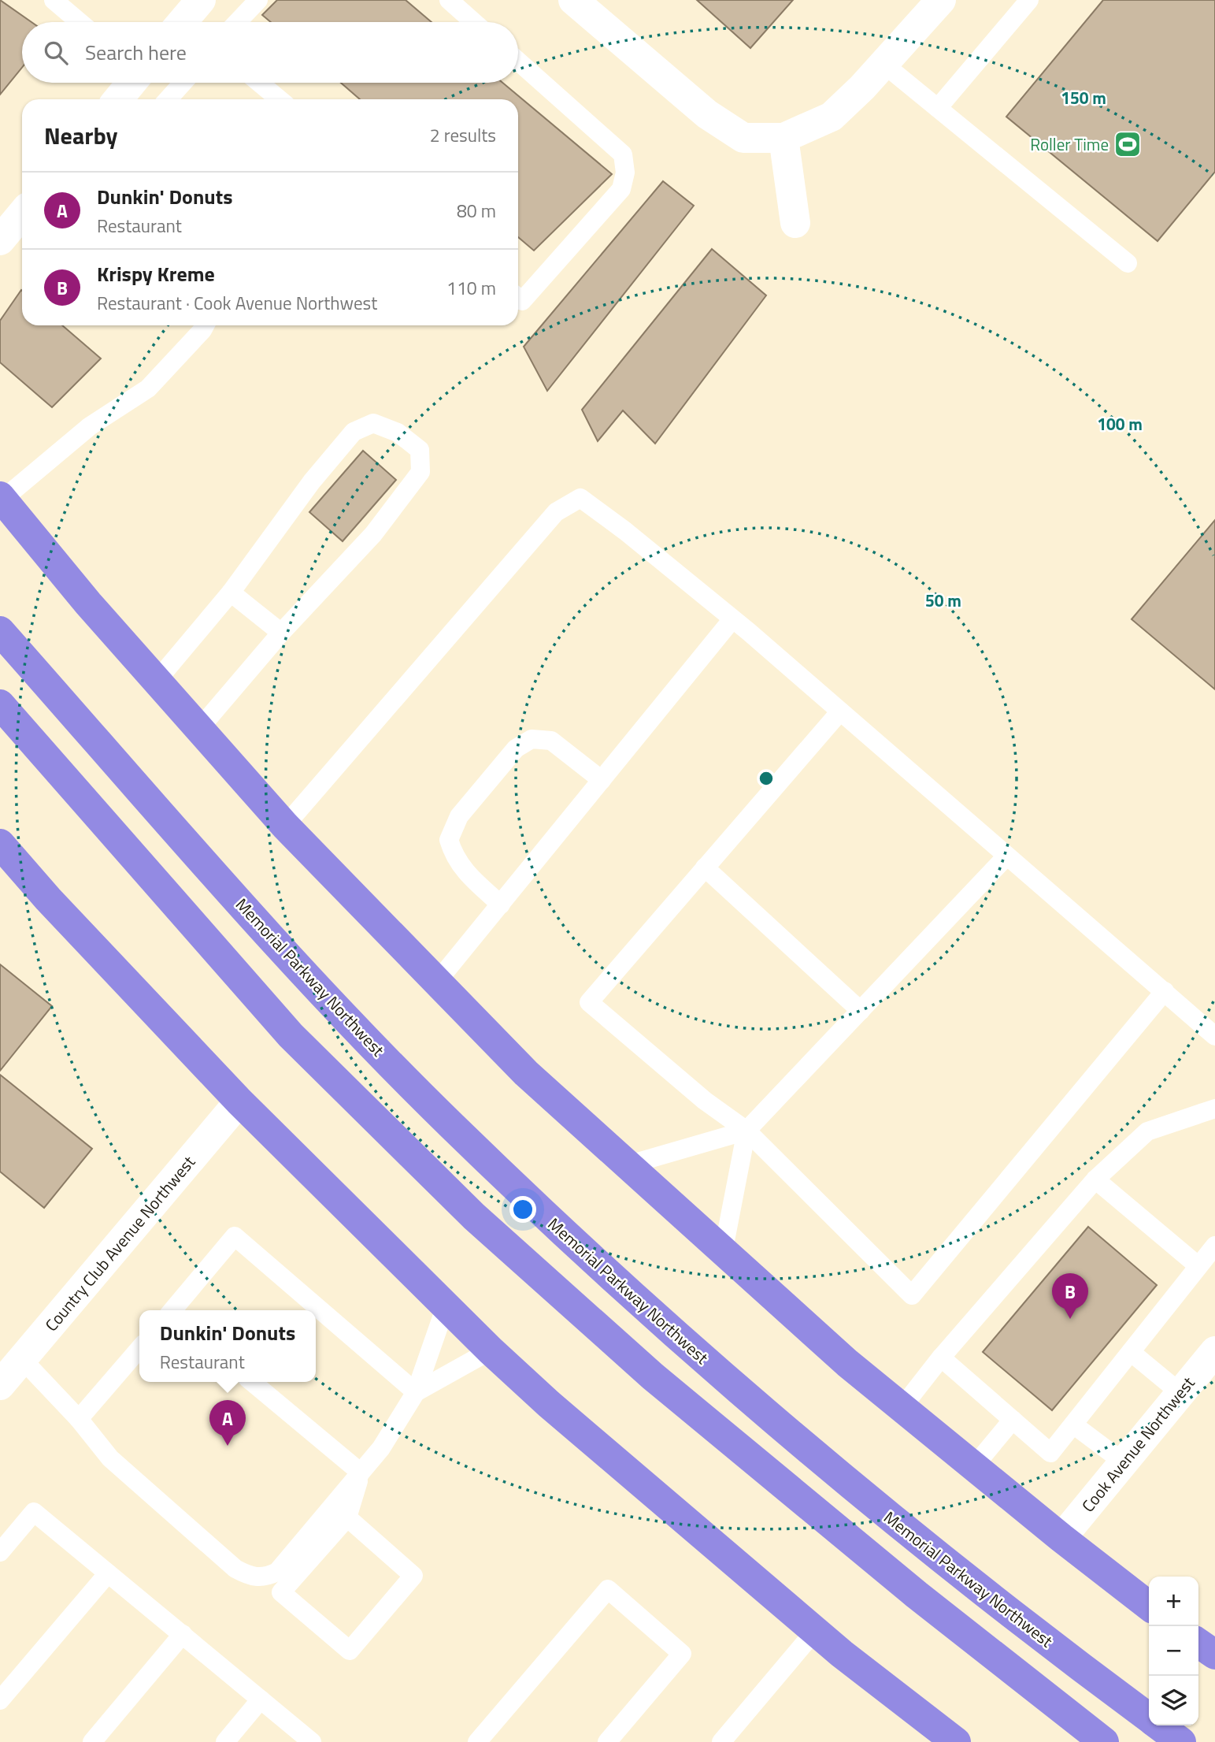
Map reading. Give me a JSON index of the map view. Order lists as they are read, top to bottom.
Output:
{
  "streets": {
    "highway": ["Memorial Parkway Northwest"],
    "street": ["Country Club Avenue Northwest", "Cook Avenue Northwest"]
  },
  "places": {
    "sports": ["Roller Time"]
  },
  "page": {
    "search": "Search here",
    "heading": ["Nearby", "2 results"],
    "list": [
      {
        "mark": "A",
        "name": "Dunkin' Donuts",
        "note": "Restaurant",
        "value": "80 m"
      },
      {
        "mark": "B",
        "name": "Krispy Kreme",
        "note": "Restaurant · Cook Avenue Northwest",
        "value": "110 m"
      }
    ],
    "pins": ["B", "A"],
    "popup": ["Dunkin' Donuts", "Restaurant"],
    "map_buttons": ["+", "−"]
  },
  "rings": ["150 m", "100 m", "50 m"]
}
